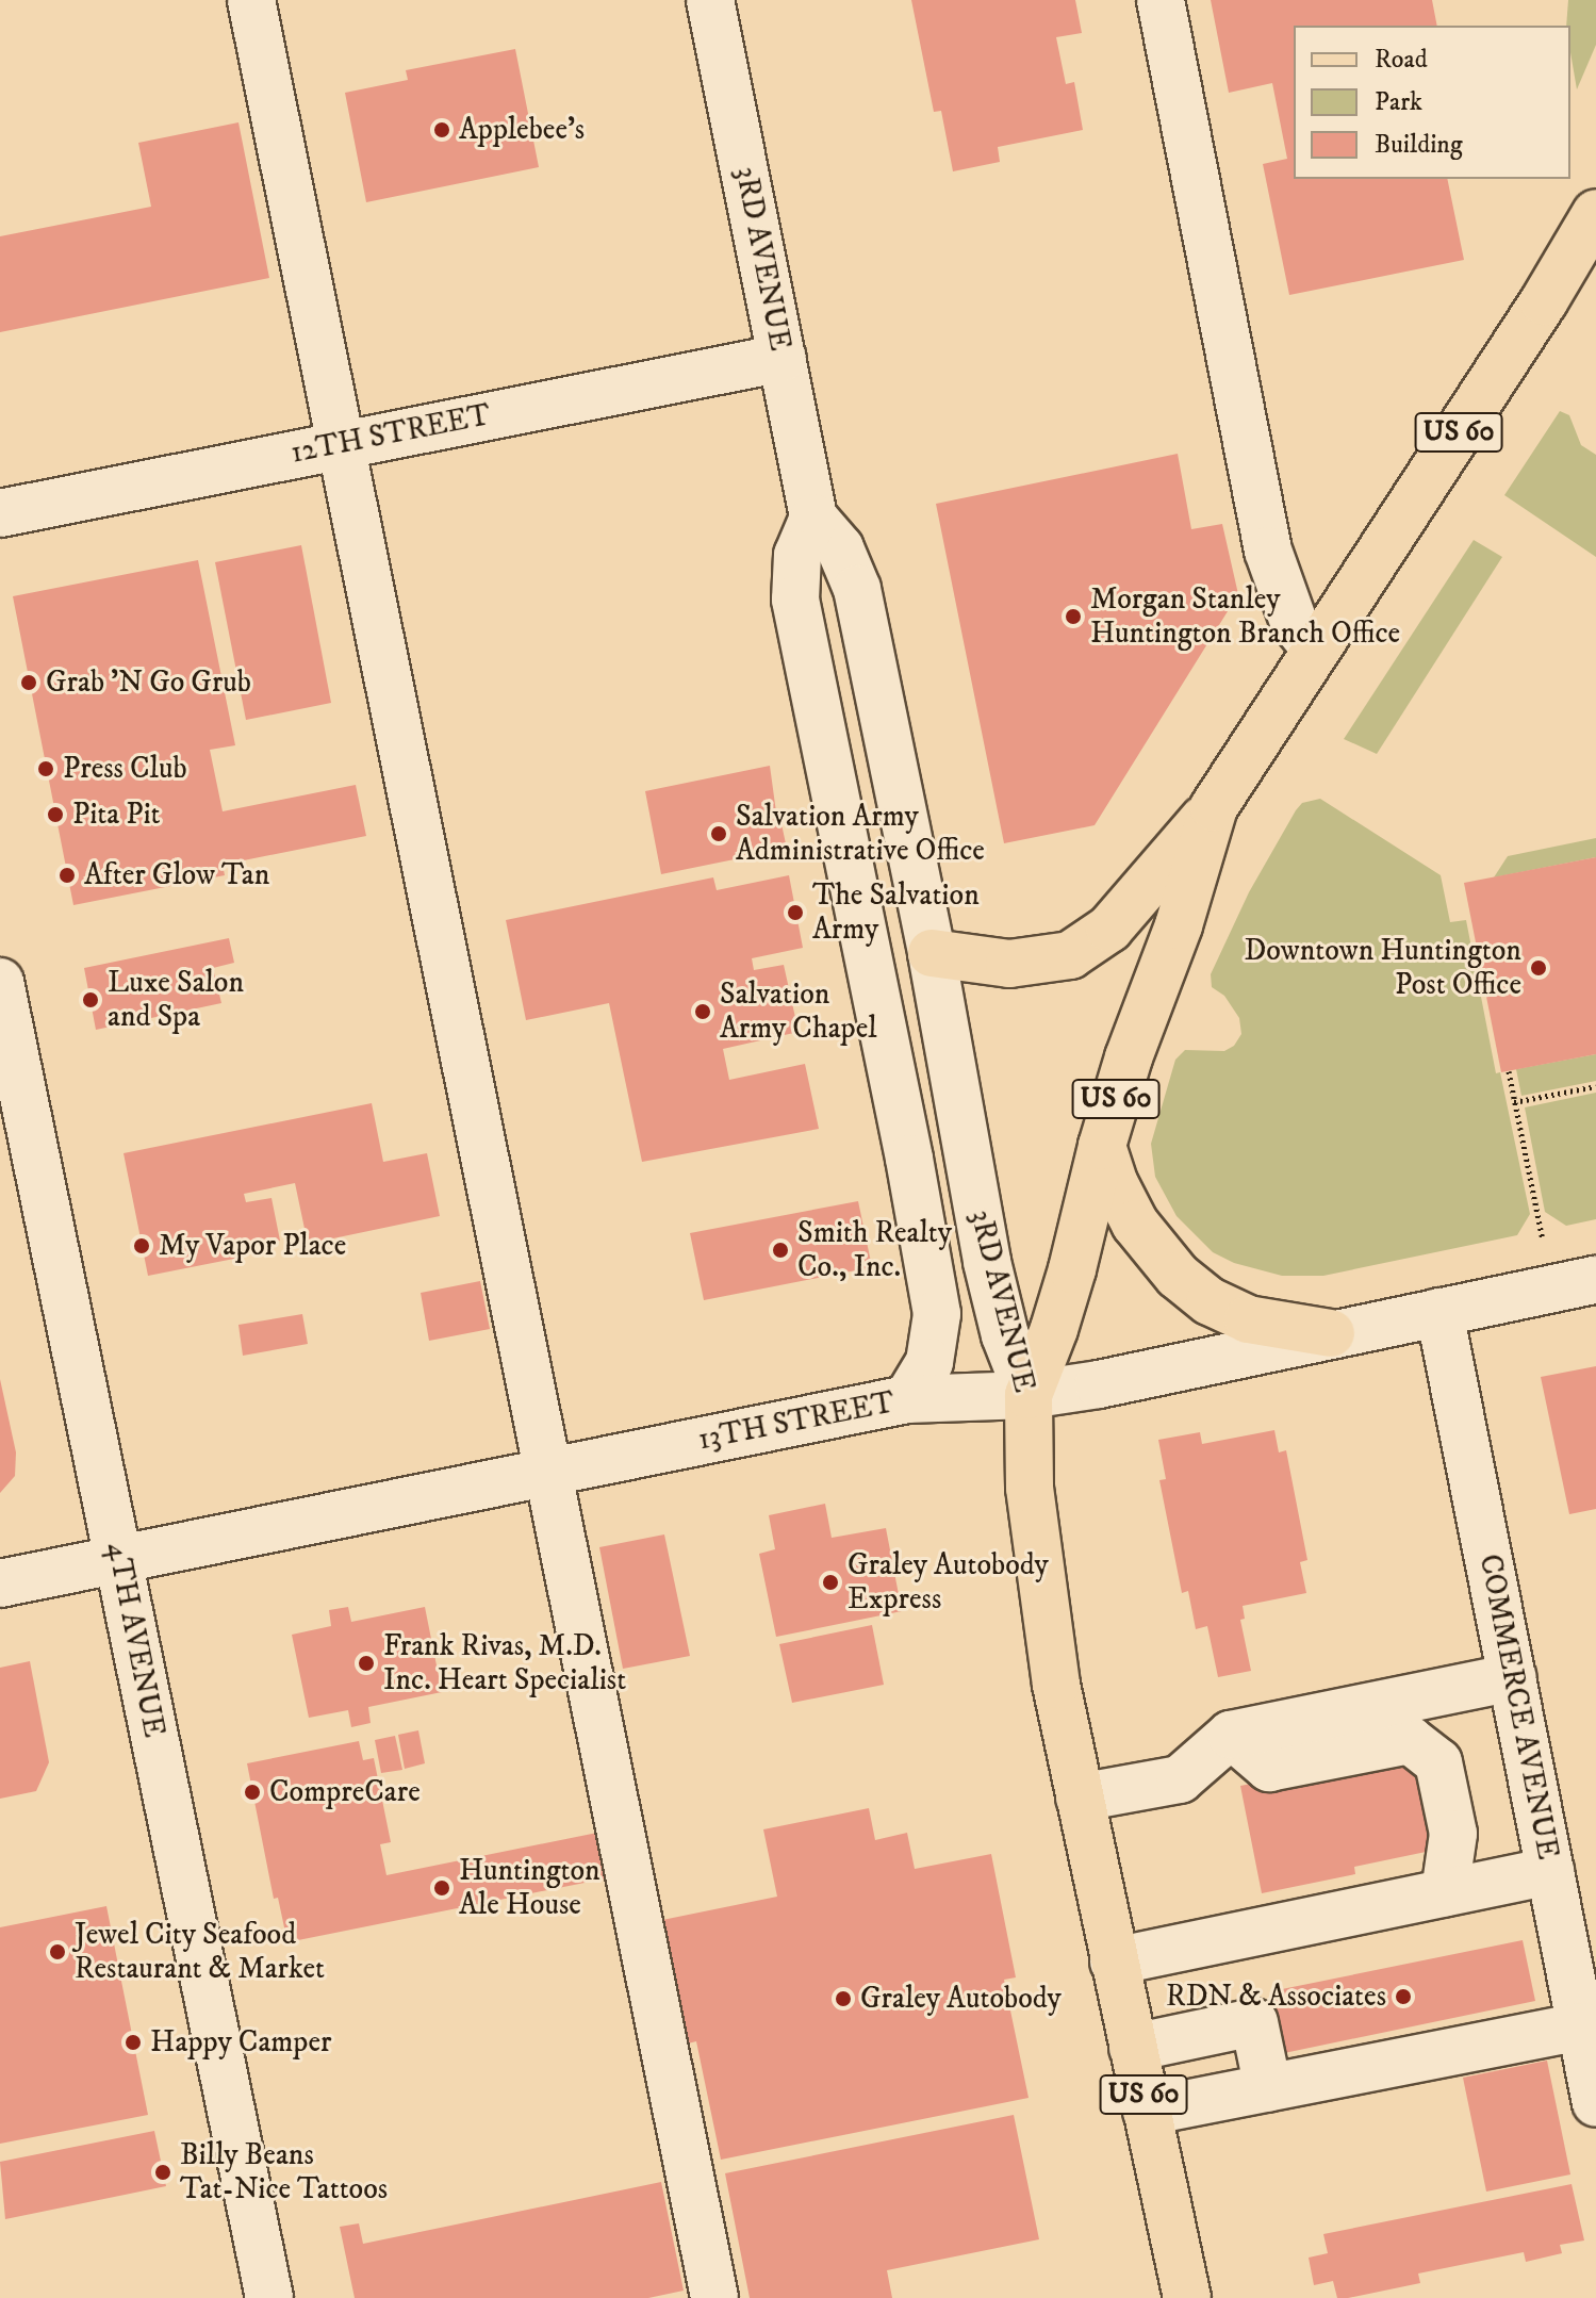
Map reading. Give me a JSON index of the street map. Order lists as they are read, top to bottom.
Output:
{
  "streets": {
    "main road": ["3RD AVENUE", "US 60"],
    "street": [
      "12TH STREET",
      "13TH STREET",
      "4TH AVENUE",
      "COMMERCE AVENUE"
    ]
  },
  "crossings": [
    ["3RD AVENUE", "US 60"],
    ["3RD AVENUE", "12TH STREET"],
    ["3RD AVENUE", "13TH STREET"],
    ["US 60", "13TH STREET"],
    ["13TH STREET", "4TH AVENUE"],
    ["13TH STREET", "COMMERCE AVENUE"]
  ],
  "places": [
    "Applebee's",
    "Morgan Stanley Huntington Branch Office",
    "Grab 'N Go Grub",
    "Press Club",
    "Pita Pit",
    "Salvation Army Administrative Office",
    "After Glow Tan",
    "The Salvation Army",
    "Downtown Huntington Post Office",
    "Luxe Salon and Spa",
    "Salvation Army Chapel",
    "My Vapor Place",
    "Smith Realty Co., Inc.",
    "Graley Autobody Express",
    "Frank Rivas, M.D. Inc. Heart Specialist",
    "CompreCare",
    "Huntington Ale House",
    "Jewel City Seafood Restaurant & Market",
    "RDN & Associates",
    "Graley Autobody",
    "Happy Camper",
    "Billy Beans Tat-Nice Tattoos"
  ],
  "legend": ["Road", "Park", "Building"]
}
